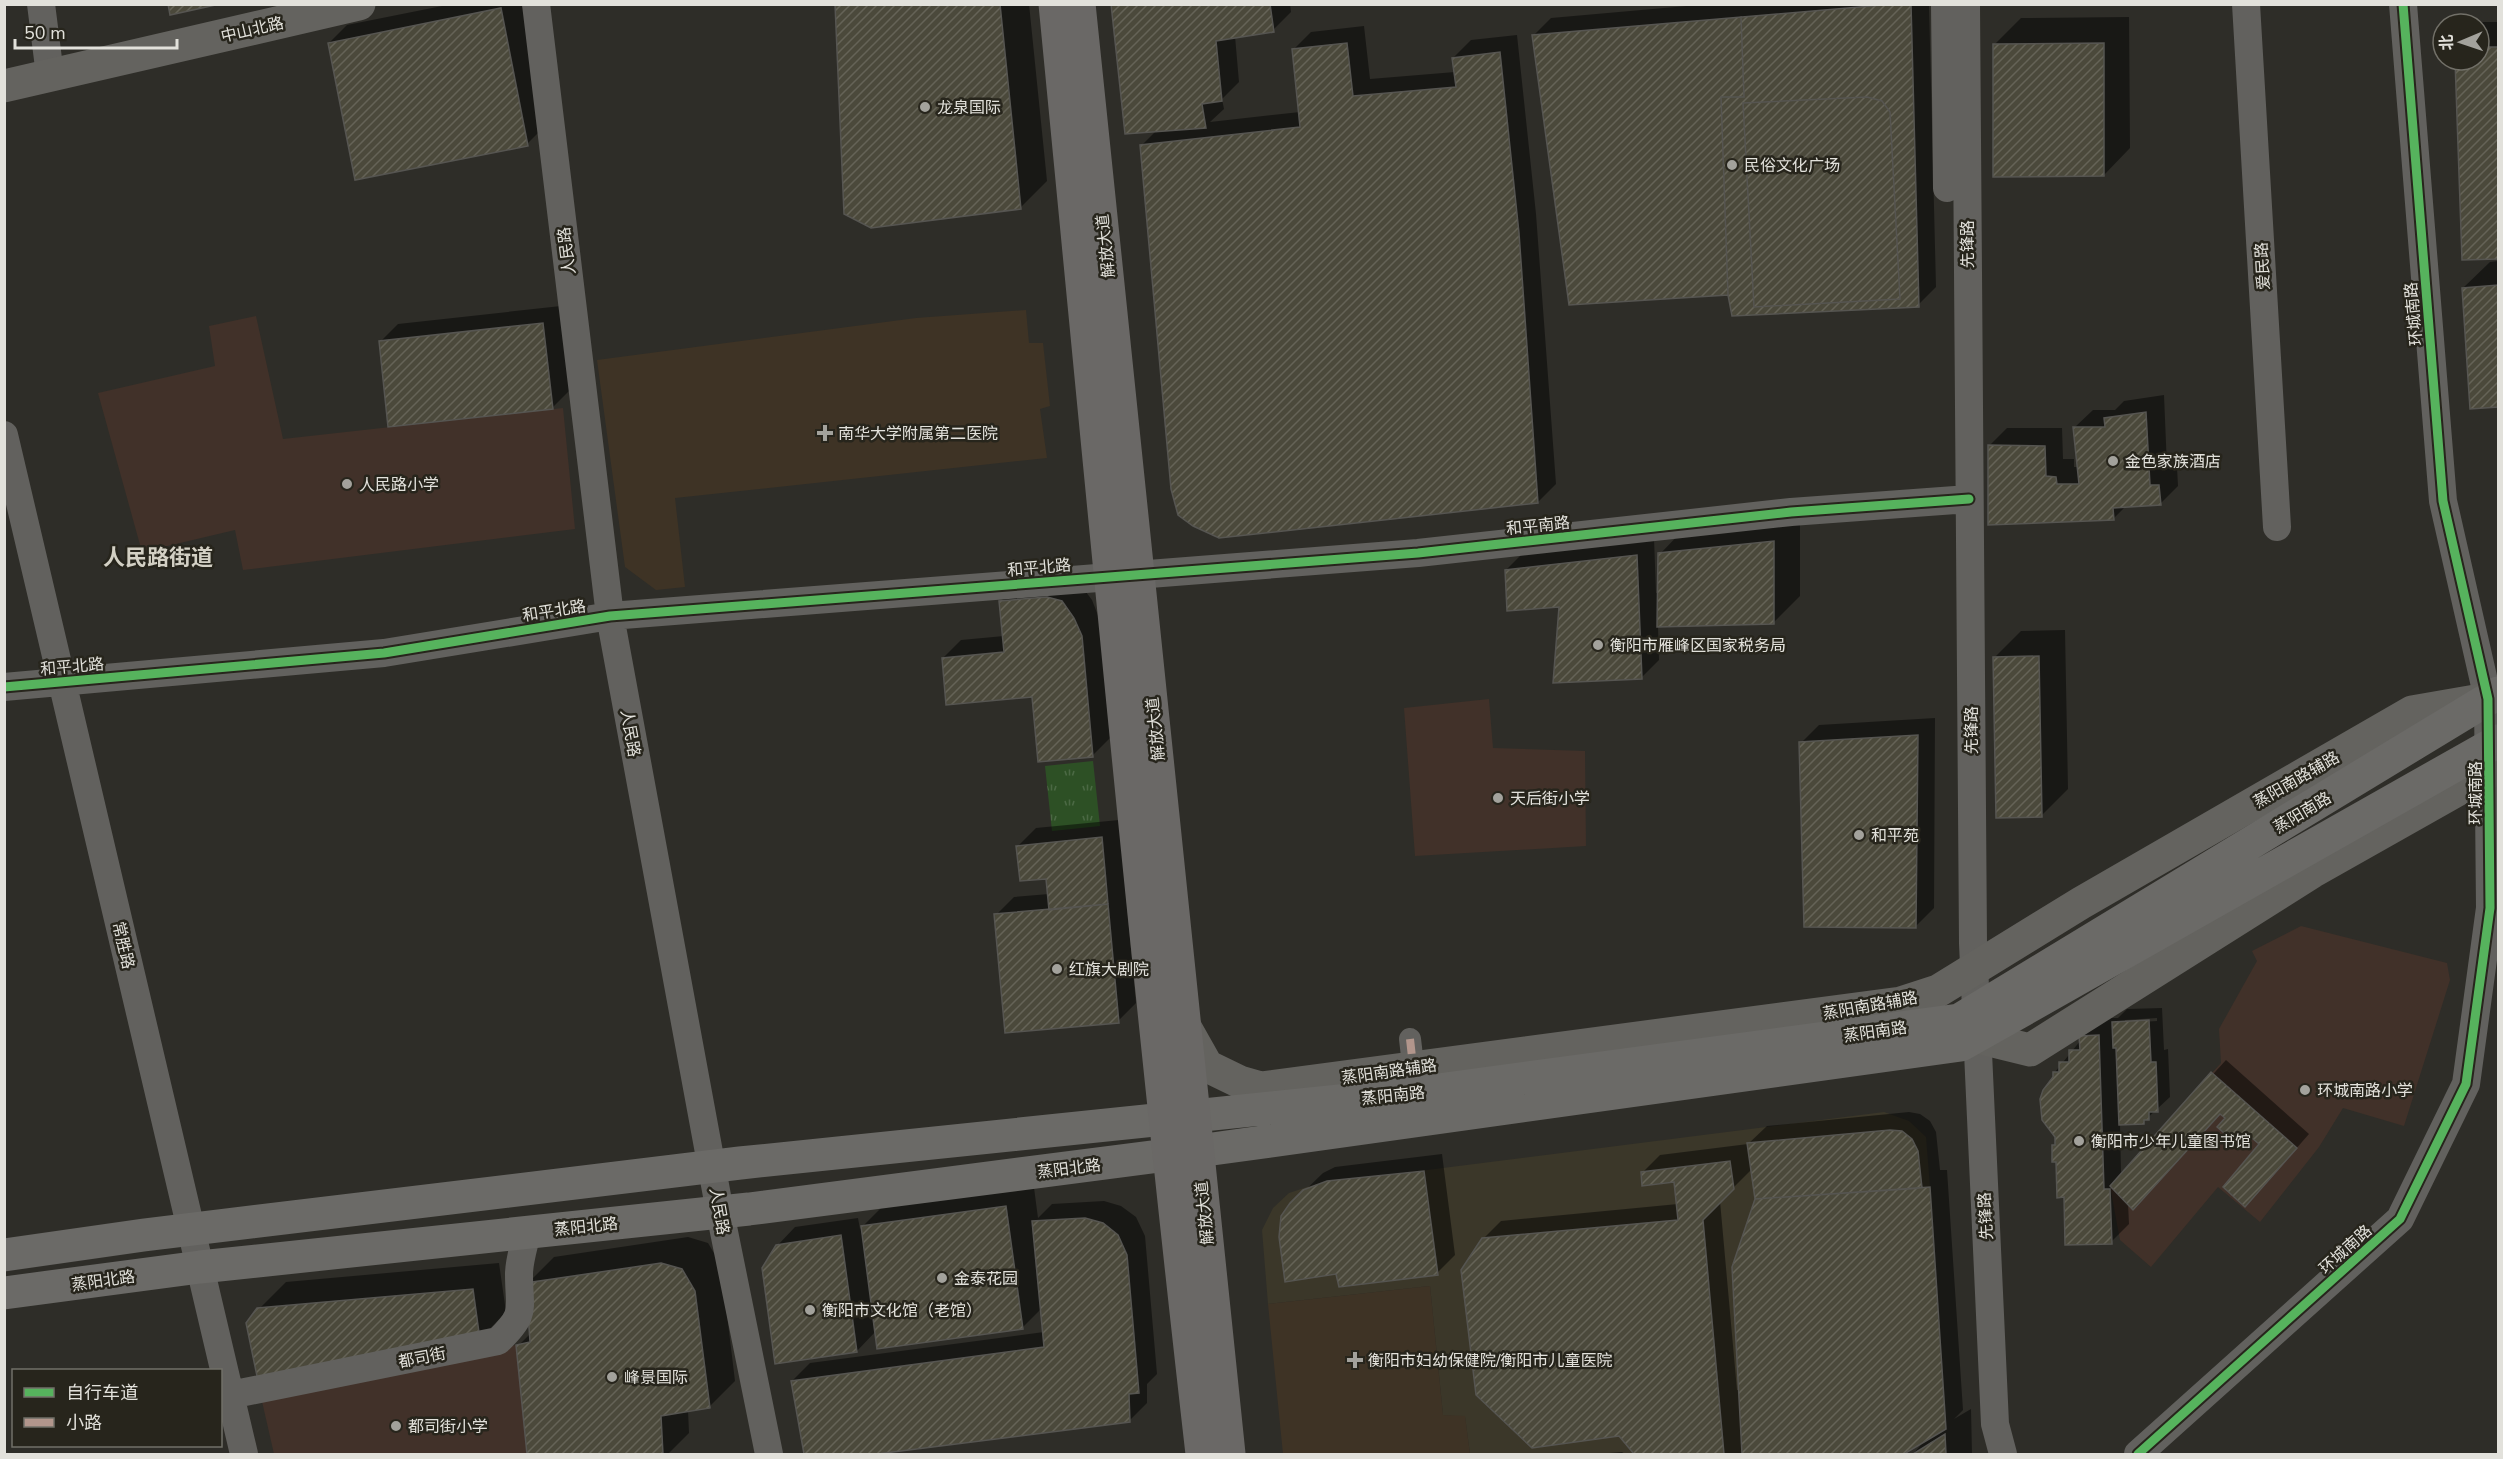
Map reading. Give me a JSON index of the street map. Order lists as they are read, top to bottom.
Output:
{
  "streets": {
    "highway": ["解放大道"],
    "main road": [
      "中山北路",
      "蒸阳南路辅路",
      "蒸阳南路",
      "蒸阳北路"
    ],
    "street": [
      "先锋路",
      "人民路",
      "爱民路",
      "环城南路",
      "和平南路",
      "和平北路",
      "常胜路",
      "都司街"
    ]
  },
  "crossings": [
    ["先锋路", "和平南路"],
    ["先锋路", "蒸阳南路辅路"],
    ["先锋路", "蒸阳南路"],
    ["解放大道", "和平南路"],
    ["解放大道", "和平北路"],
    ["解放大道", "蒸阳南路辅路"],
    ["解放大道", "蒸阳南路"],
    ["解放大道", "蒸阳北路"],
    ["人民路", "和平北路"],
    ["人民路", "蒸阳北路"],
    ["环城南路", "蒸阳南路辅路"],
    ["环城南路", "蒸阳南路"],
    ["和平南路", "和平北路"],
    ["和平北路", "常胜路"],
    ["蒸阳南路辅路", "蒸阳南路"],
    ["蒸阳南路", "蒸阳北路"],
    ["常胜路", "蒸阳北路"],
    ["常胜路", "都司街"],
    ["蒸阳北路", "都司街"]
  ],
  "districts": ["人民路街道"],
  "places": {
    "other": [
      "龙泉国际",
      "民俗文化广场",
      "金色家族酒店",
      "人民路小学",
      "衡阳市雁峰区国家税务局",
      "天后街小学",
      "和平苑",
      "红旗大剧院",
      "环城南路小学",
      "衡阳市少年儿童图书馆",
      "金泰花园",
      "衡阳市文化馆（老馆）",
      "峰景国际",
      "都司街小学"
    ],
    "health": ["南华大学附属第二医院", "衡阳市妇幼保健院/衡阳市儿童医院"]
  },
  "legend": ["自行车道", "小路"],
  "scale_bar": "50 m",
  "north": "left"
}
